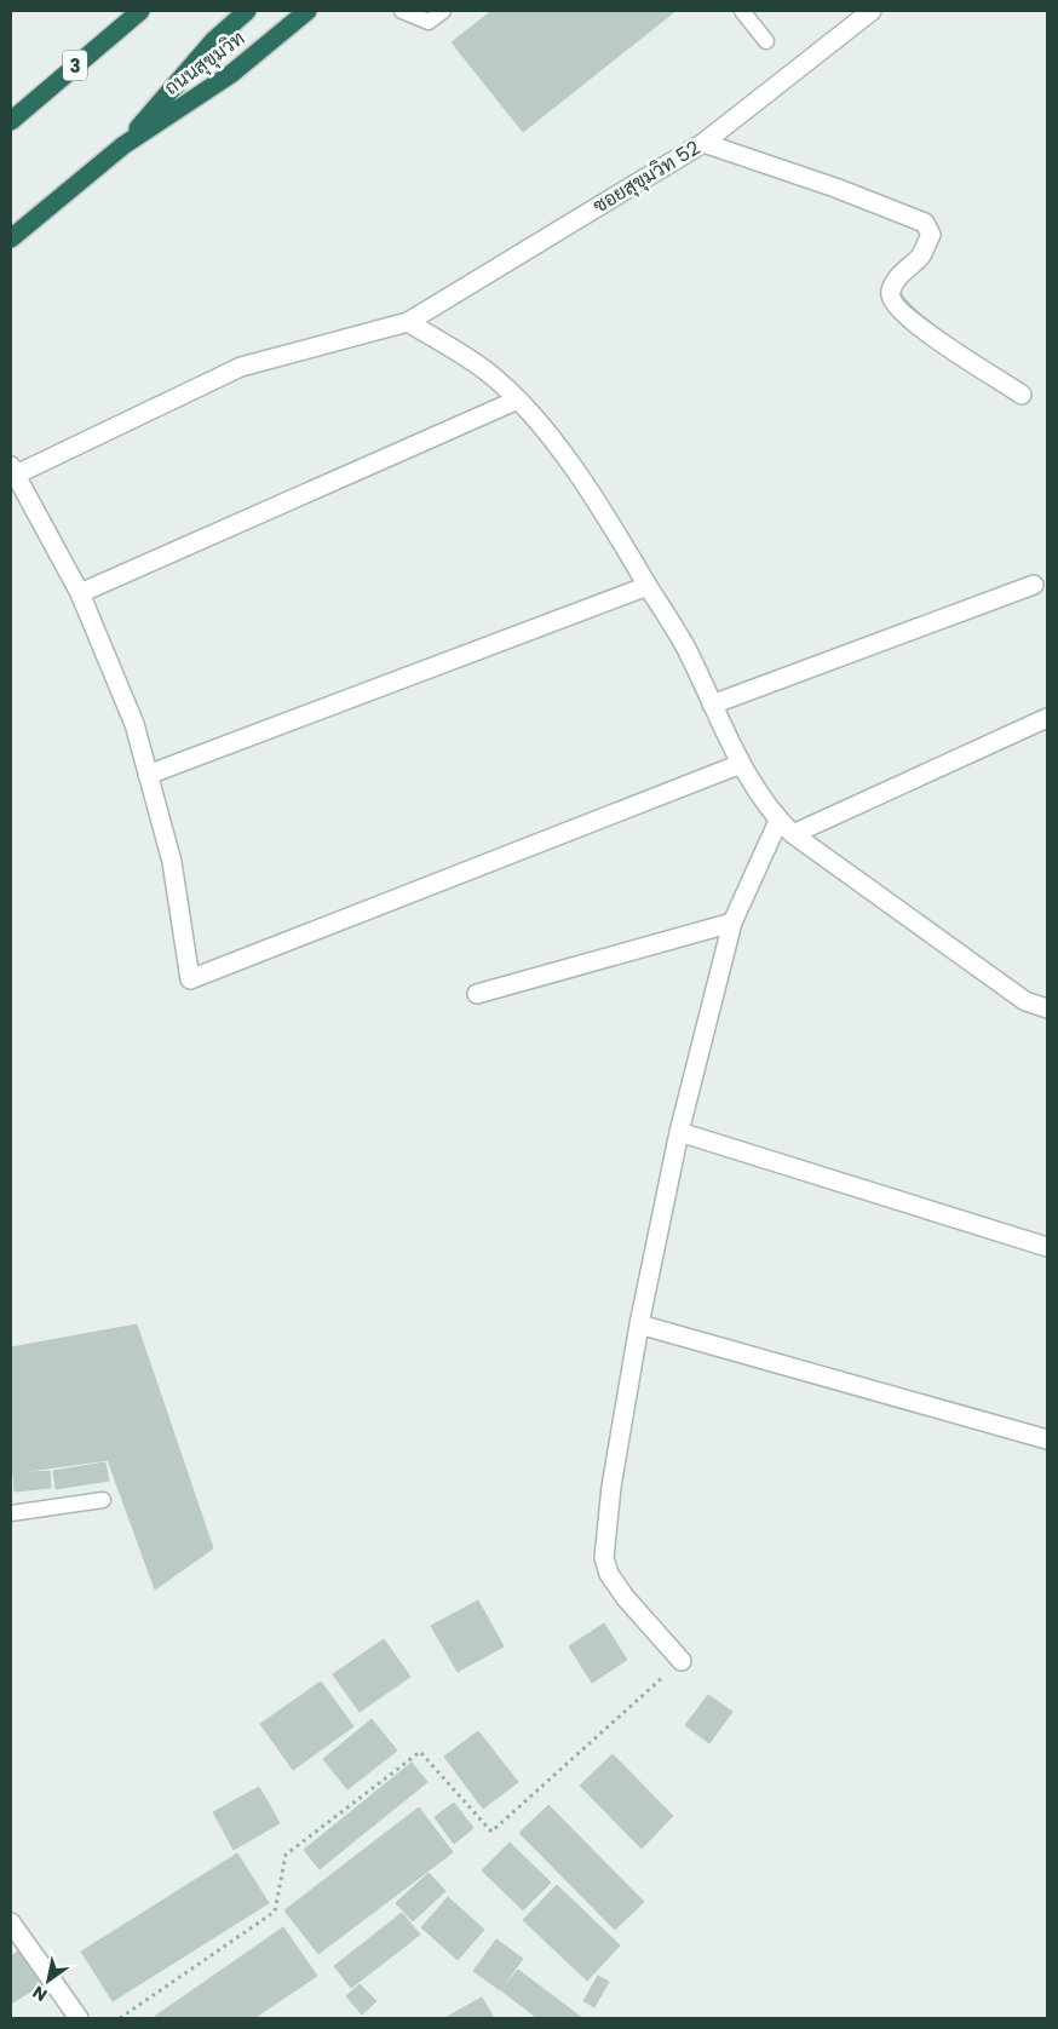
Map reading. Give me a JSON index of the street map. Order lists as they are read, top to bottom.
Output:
{
  "streets": {
    "highway": ["ถนนสุขุมวิท", "3"],
    "street": ["ซอยสุขุมวิท 52"]
  },
  "north": "bottom left"
}
